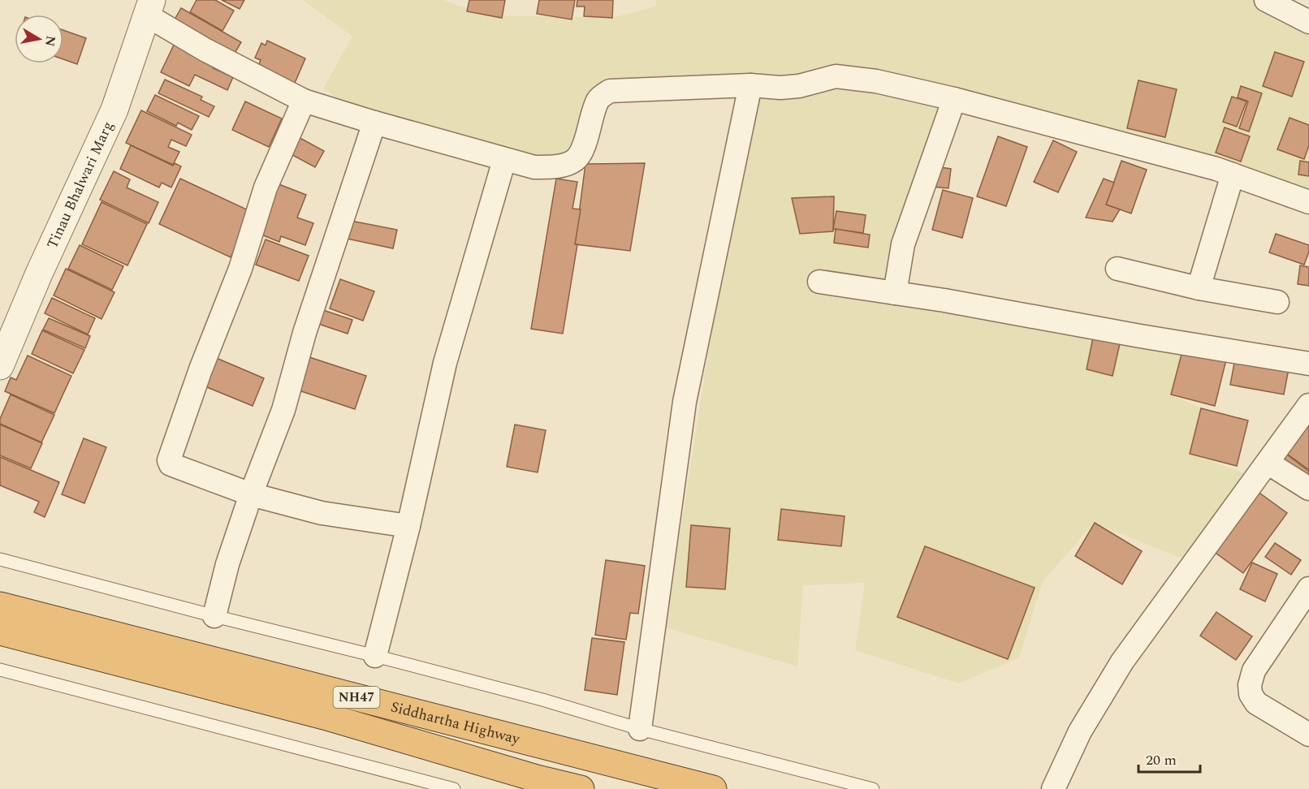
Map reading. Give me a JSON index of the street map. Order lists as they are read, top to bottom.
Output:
{
  "streets": {
    "highway": ["NH47", "Siddhartha Highway"],
    "street": ["Tinau Bhalwari Marg"]
  },
  "scale_bar": "20 m",
  "north": "right"
}
